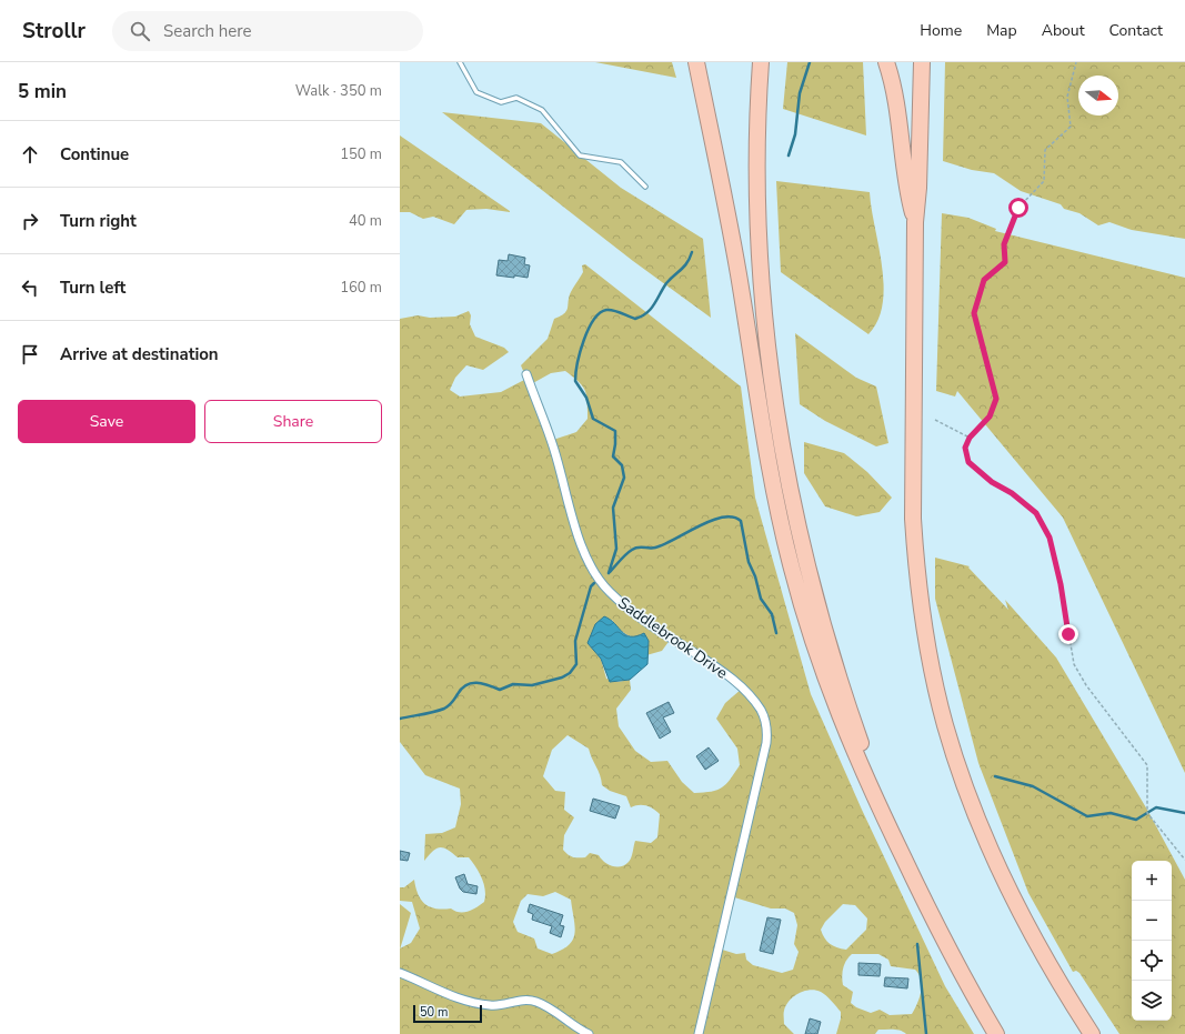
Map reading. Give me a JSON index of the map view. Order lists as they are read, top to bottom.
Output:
{
  "streets": {
    "street": ["Saddlebrook Drive"]
  },
  "scale_bar": "50 m",
  "north": "right",
  "page": {
    "header": "Strollr",
    "search": "Search here",
    "nav": [
      "Home",
      "Map",
      "About",
      "Contact"
    ],
    "heading": ["5 min", "Walk · 350 m"],
    "list": [
      ["Continue", "150 m"],
      ["Turn right", "40 m"],
      ["Turn left", "160 m"],
      "Arrive at destination"
    ],
    "buttons": ["Save", "Share"],
    "map_buttons": ["+", "−"],
    "scale": "50 m"
  }
}
